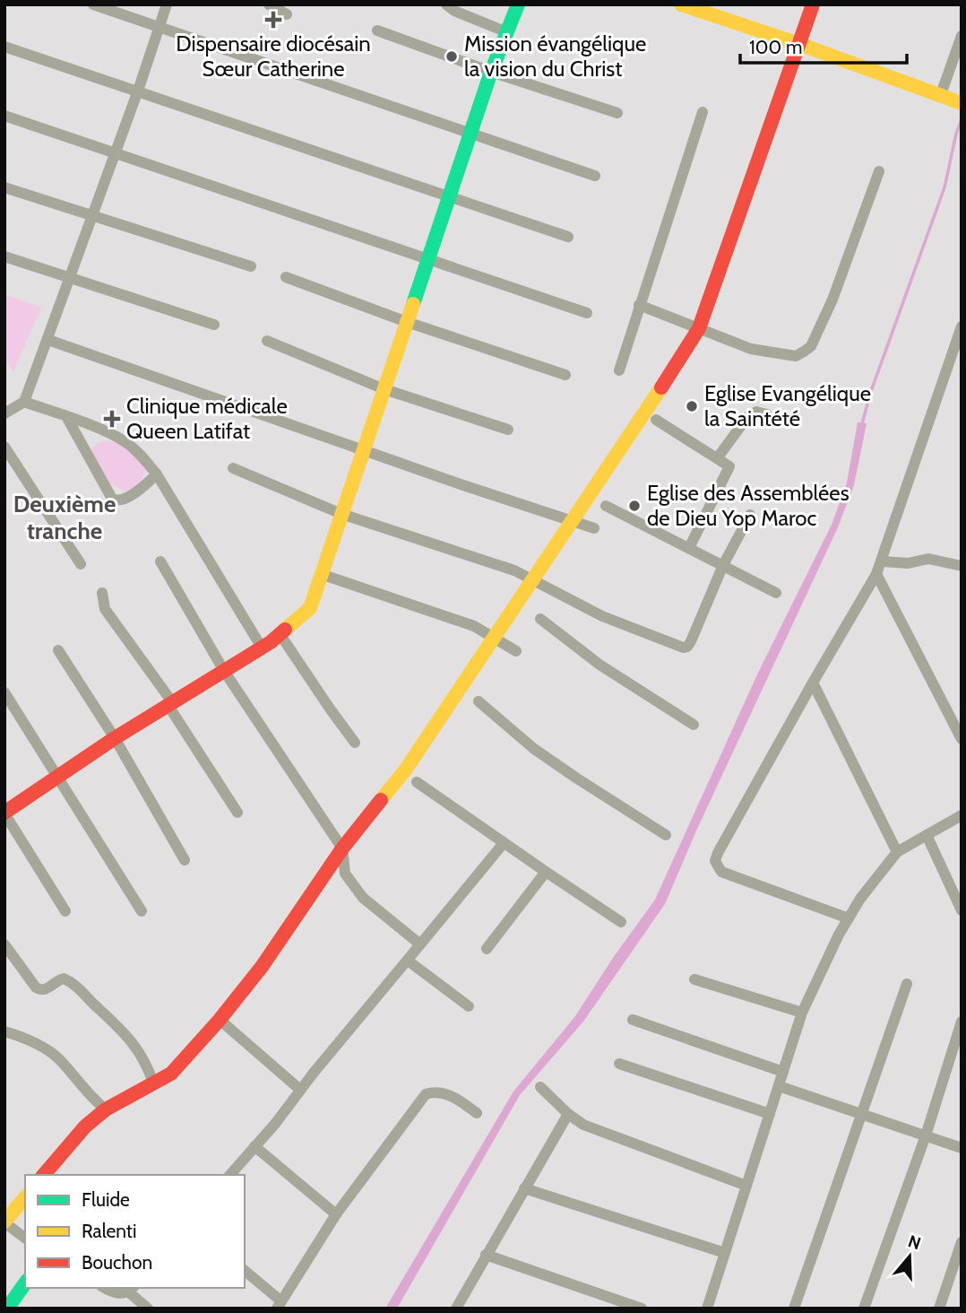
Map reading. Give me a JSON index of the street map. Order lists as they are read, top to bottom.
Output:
{
  "districts": ["Deuxième tranche"],
  "places": {
    "health": ["Dispensaire diocésain Sœur Catherine", "Clinique médicale Queen Latifat"],
    "other": ["Mission évangélique la vision du Christ", "Eglise Evangélique la Saintété", "Eglise des Assemblées de Dieu Yop Maroc"]
  },
  "legend": ["Fluide", "Ralenti", "Bouchon"],
  "scale_bar": "100 m",
  "north": "top"
}
